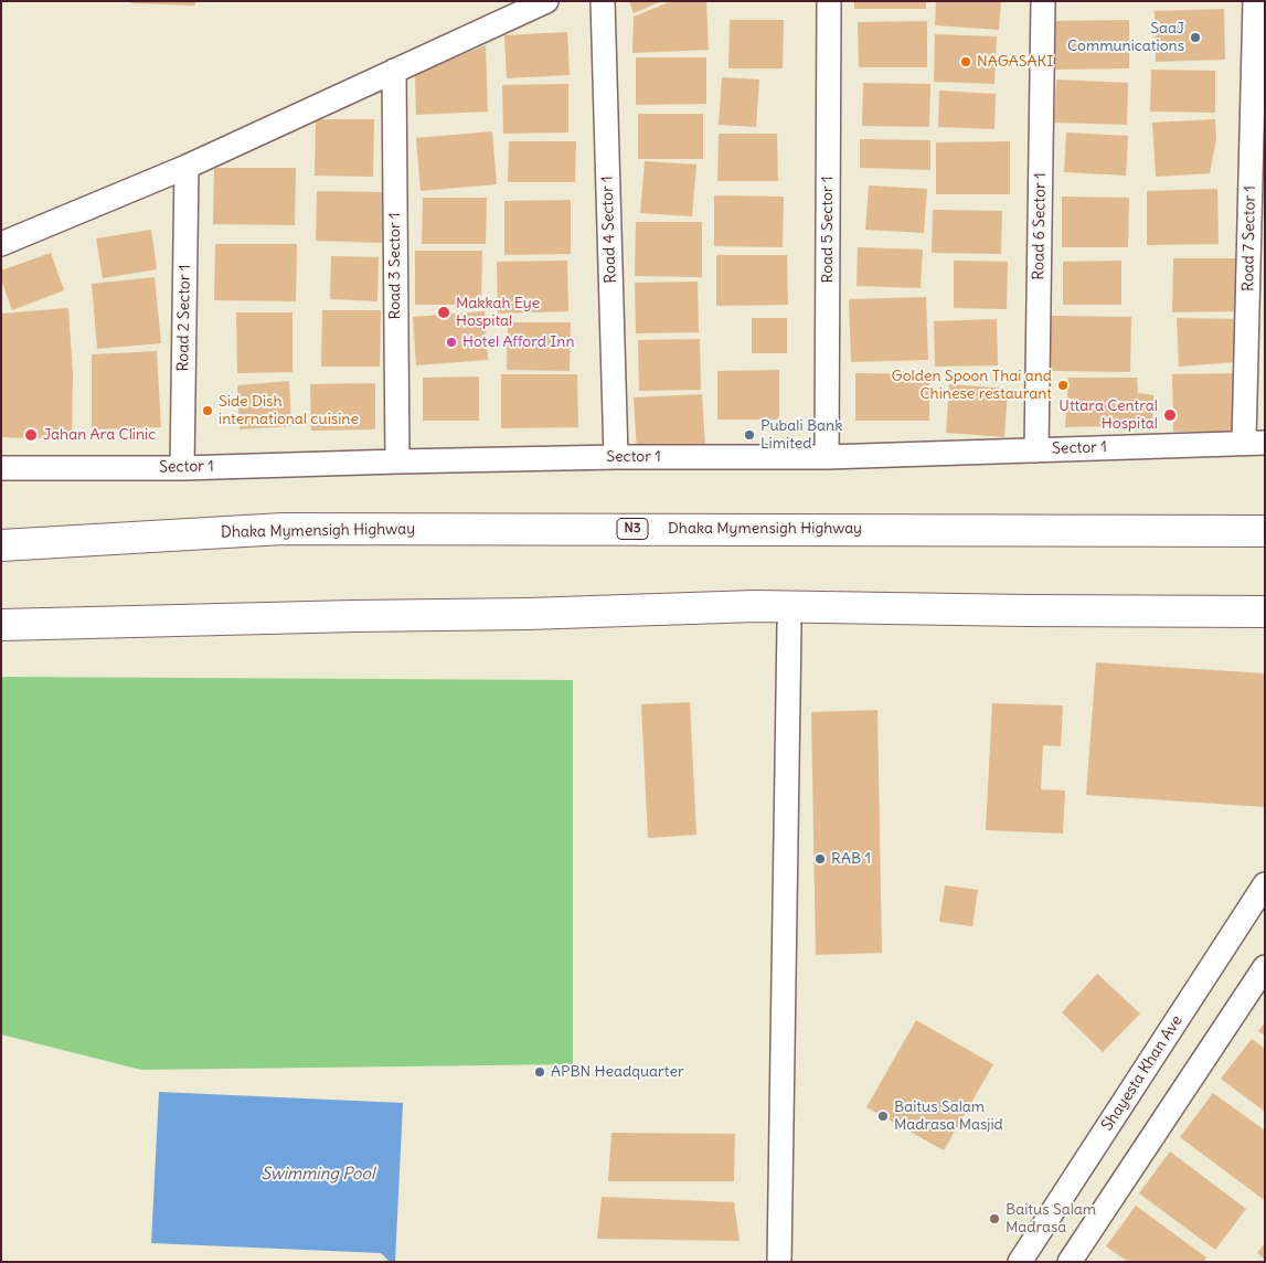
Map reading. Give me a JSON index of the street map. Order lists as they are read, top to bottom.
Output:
{
  "streets": {
    "highway": ["N3", "Dhaka Mymensigh Highway"],
    "street": [
      "Road 6 Sector 1",
      "Road 4 Sector 1",
      "Road 5 Sector 1",
      "Road 7 Sector 1",
      "Road 3 Sector 1",
      "Road 2 Sector 1",
      "Sector 1",
      "Shayesta Khan Ave"
    ]
  },
  "crossings": [
    ["Road 6 Sector 1", "Sector 1"],
    ["Road 4 Sector 1", "Sector 1"],
    ["Road 5 Sector 1", "Sector 1"],
    ["Road 7 Sector 1", "Sector 1"],
    ["Road 3 Sector 1", "Sector 1"],
    ["Road 2 Sector 1", "Sector 1"]
  ],
  "water": ["Swimming Pool"],
  "places": [
    "SaaJ Communications",
    "NAGASAKI",
    "Makkah Eye Hospital",
    "Hotel Afford Inn",
    "Golden Spoon Thai and Chinese restaurant",
    "Side Dish international cuisine",
    "Uttara Central Hospital",
    "Jahan Ara Clinic",
    "Pubali Bank Limited",
    "RAB 1",
    "APBN Headquarter",
    "Baitus Salam Madrasa Masjid",
    "Baitus Salam Madrasa"
  ]
}
